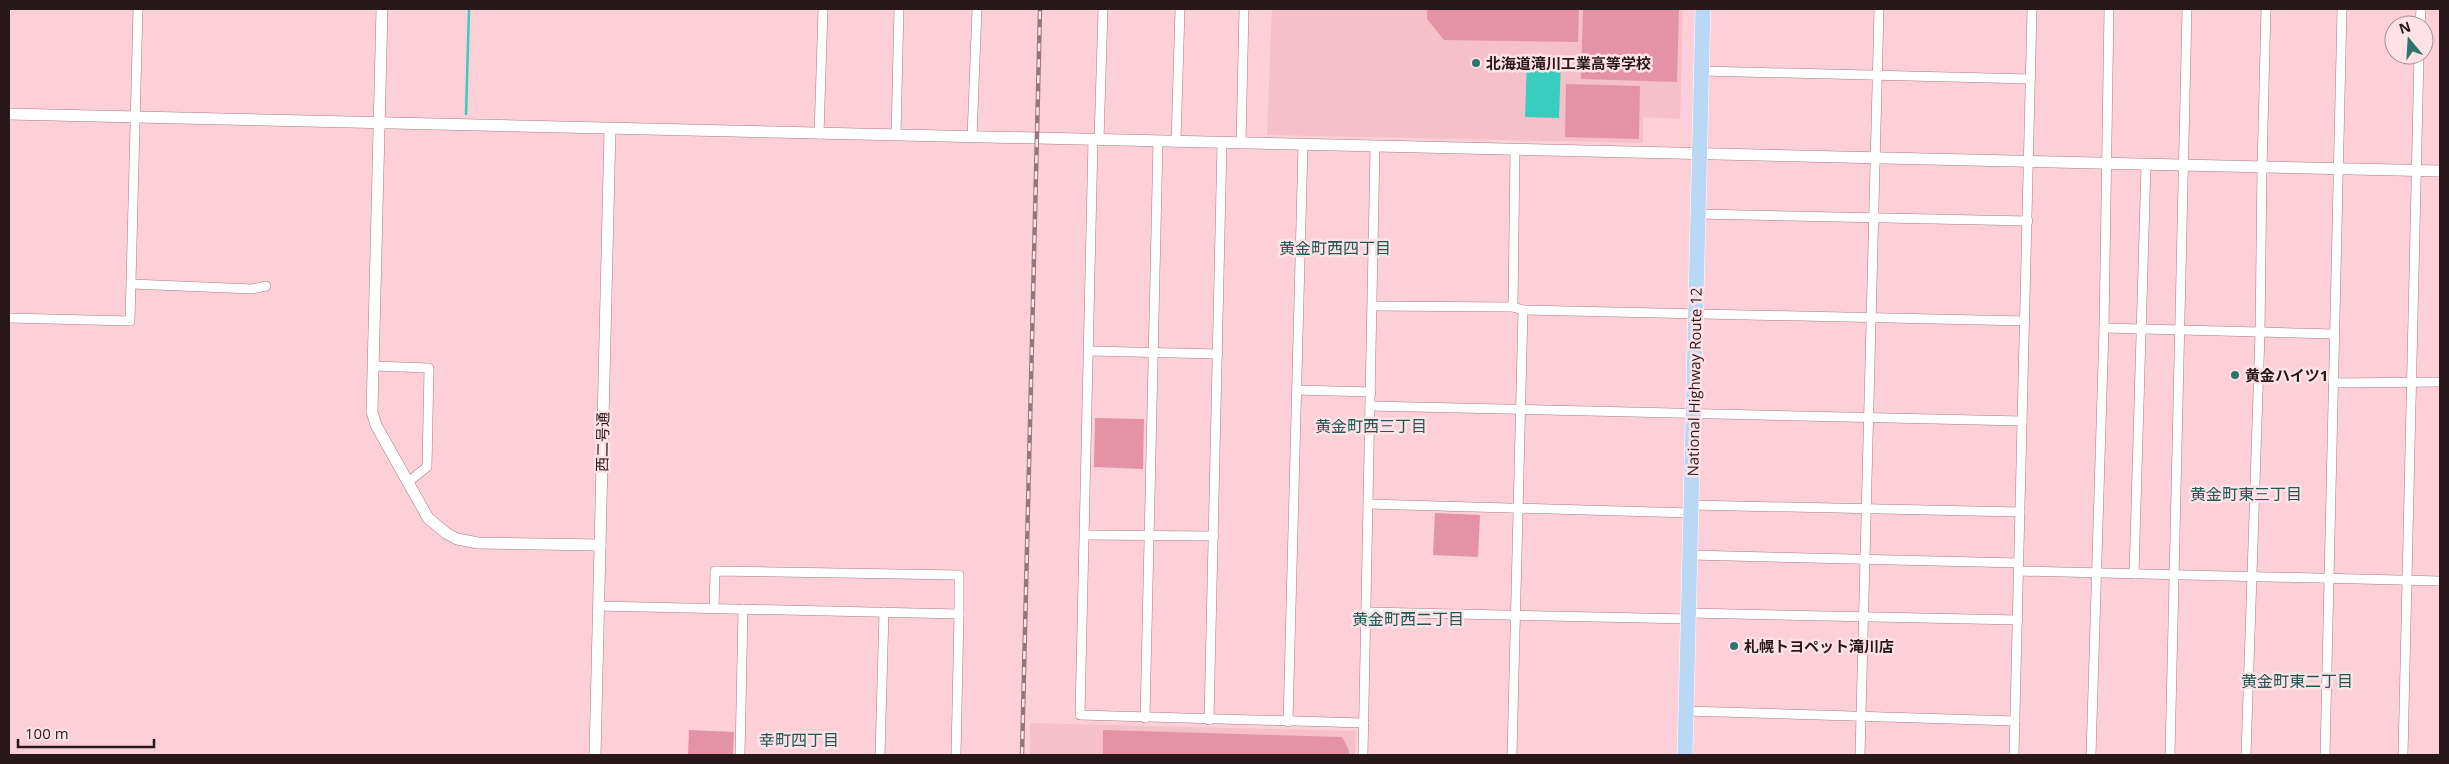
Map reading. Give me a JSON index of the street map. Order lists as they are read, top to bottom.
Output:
{
  "streets": {
    "highway": ["National Highway Route 12"],
    "street": ["西二号通"]
  },
  "districts": [
    "黄金町西四丁目",
    "黄金町西三丁目",
    "黄金町東三丁目",
    "黄金町西二丁目",
    "黄金町東二丁目",
    "幸町四丁目"
  ],
  "places": ["北海道滝川工業高等学校", "黄金ハイツ1", "札幌トヨペット滝川店"],
  "scale_bar": "100 m",
  "north": "top"
}
